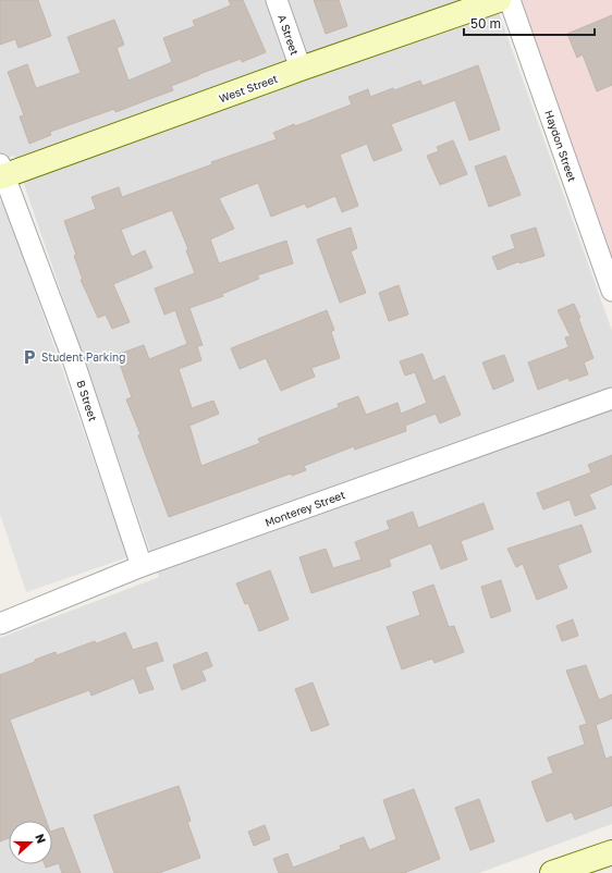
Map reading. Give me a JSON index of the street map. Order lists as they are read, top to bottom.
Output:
{
  "streets": {
    "street": [
      "A Street",
      "West Street",
      "Haydon Street",
      "B Street",
      "Monterey Street"
    ]
  },
  "crossings": [
    ["A Street", "West Street"],
    ["West Street", "B Street"],
    ["B Street", "Monterey Street"]
  ],
  "places": {
    "parking": ["Student Parking"]
  },
  "scale_bar": "50 m",
  "north": "right"
}
